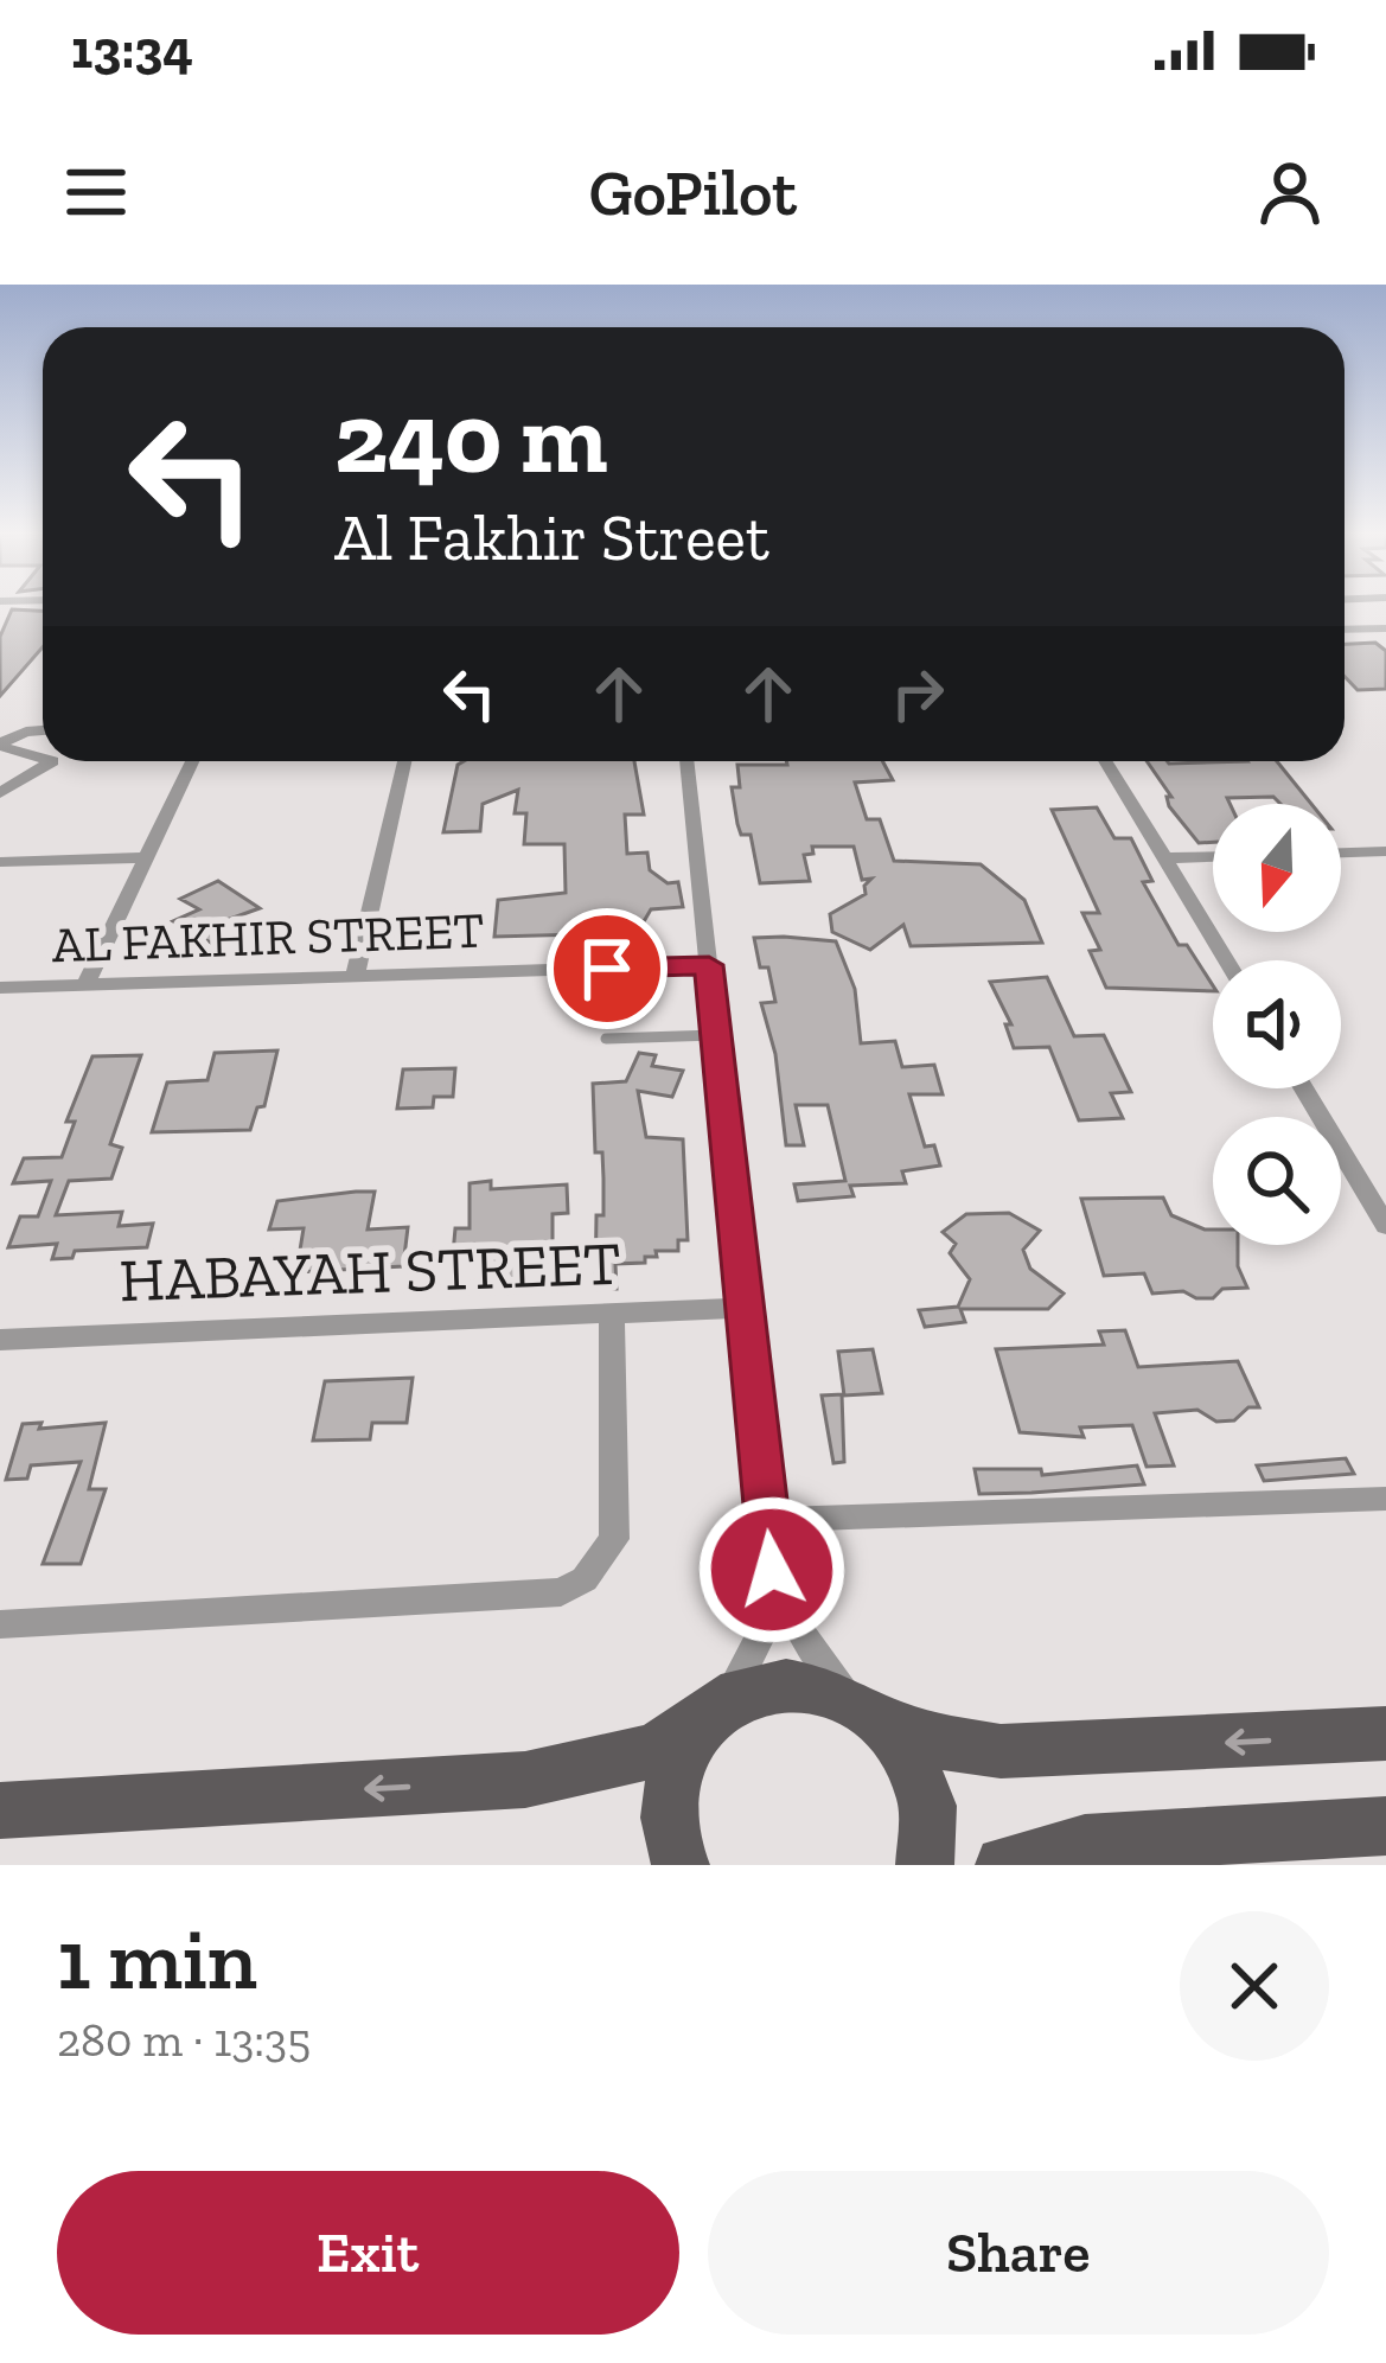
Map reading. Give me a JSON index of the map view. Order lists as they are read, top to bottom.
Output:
{
  "streets": {
    "street": ["AL FAKHIR STREET", "HABAYAH STREET"]
  },
  "north": "bottom",
  "page": {
    "status": "13:34",
    "header": "GoPilot",
    "turn": ["240 m", "Al Fakhir Street"],
    "heading": ["1 min", "280 m · 13:35"],
    "buttons": ["Exit", "Share"]
  }
}
